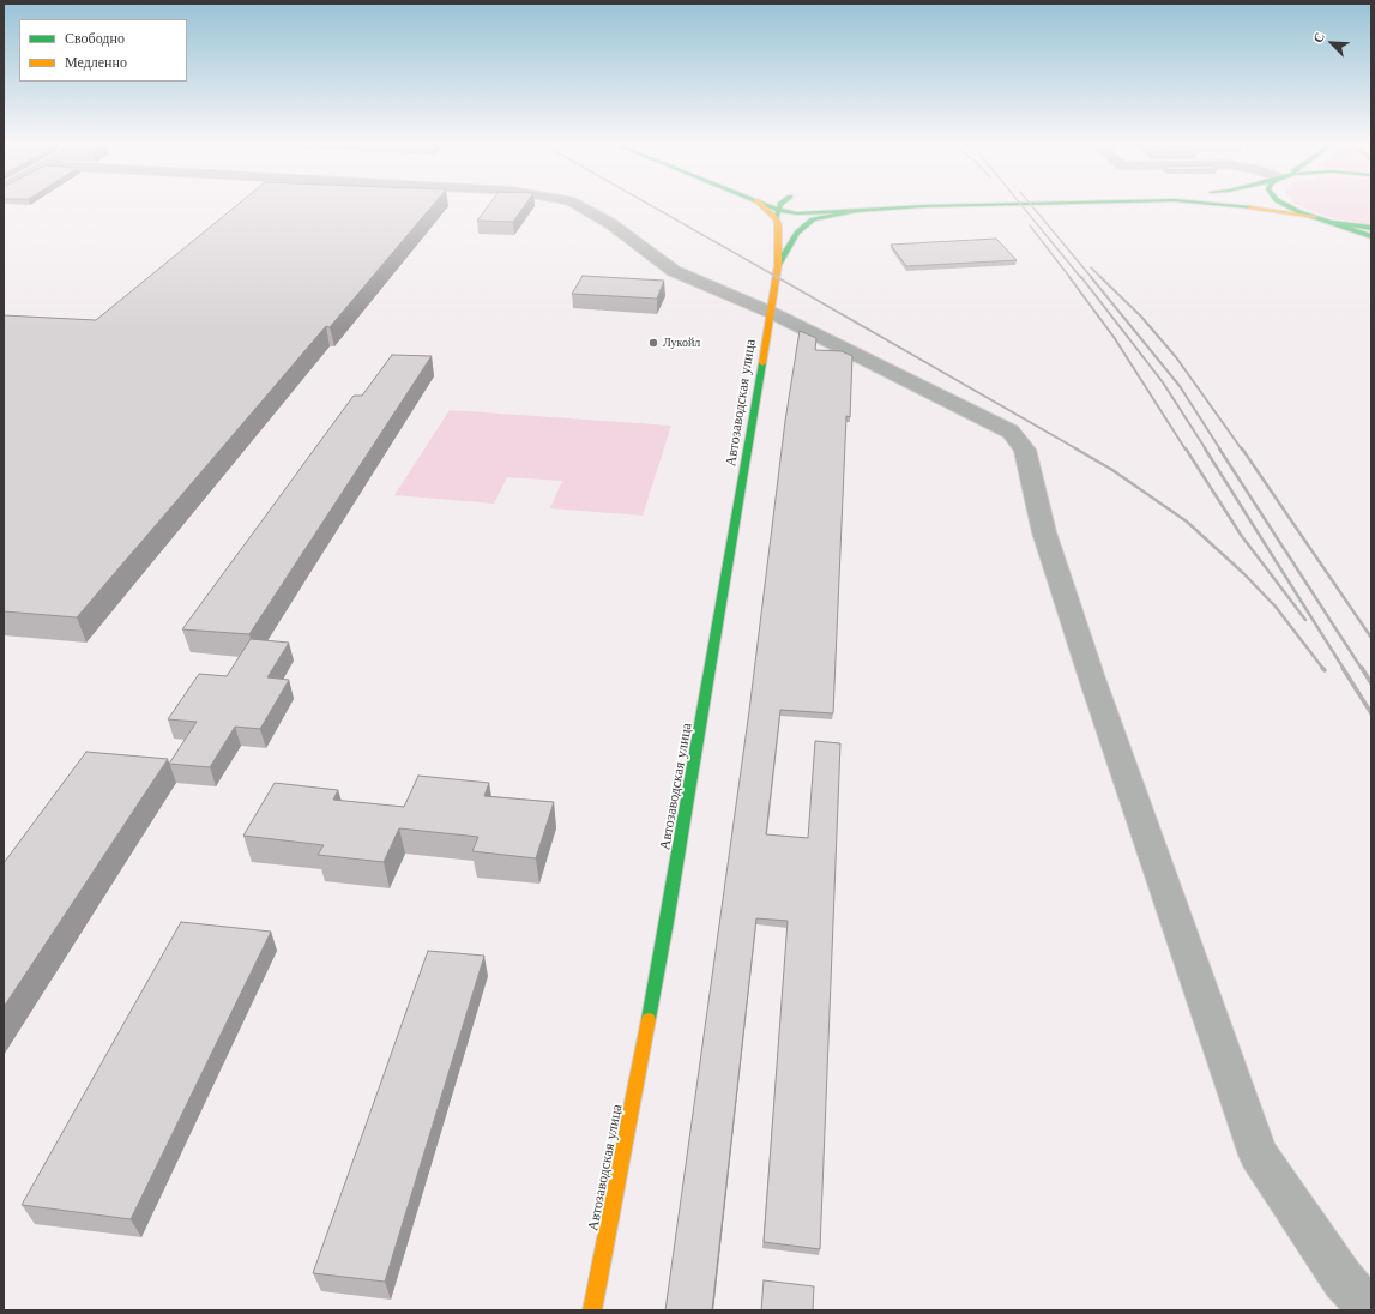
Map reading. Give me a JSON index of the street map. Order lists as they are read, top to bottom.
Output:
{
  "streets": {
    "main road": ["Автозаводская улица"]
  },
  "places": ["Лукойл"],
  "legend": ["Свободно", "Медленно"],
  "north": "top left"
}
